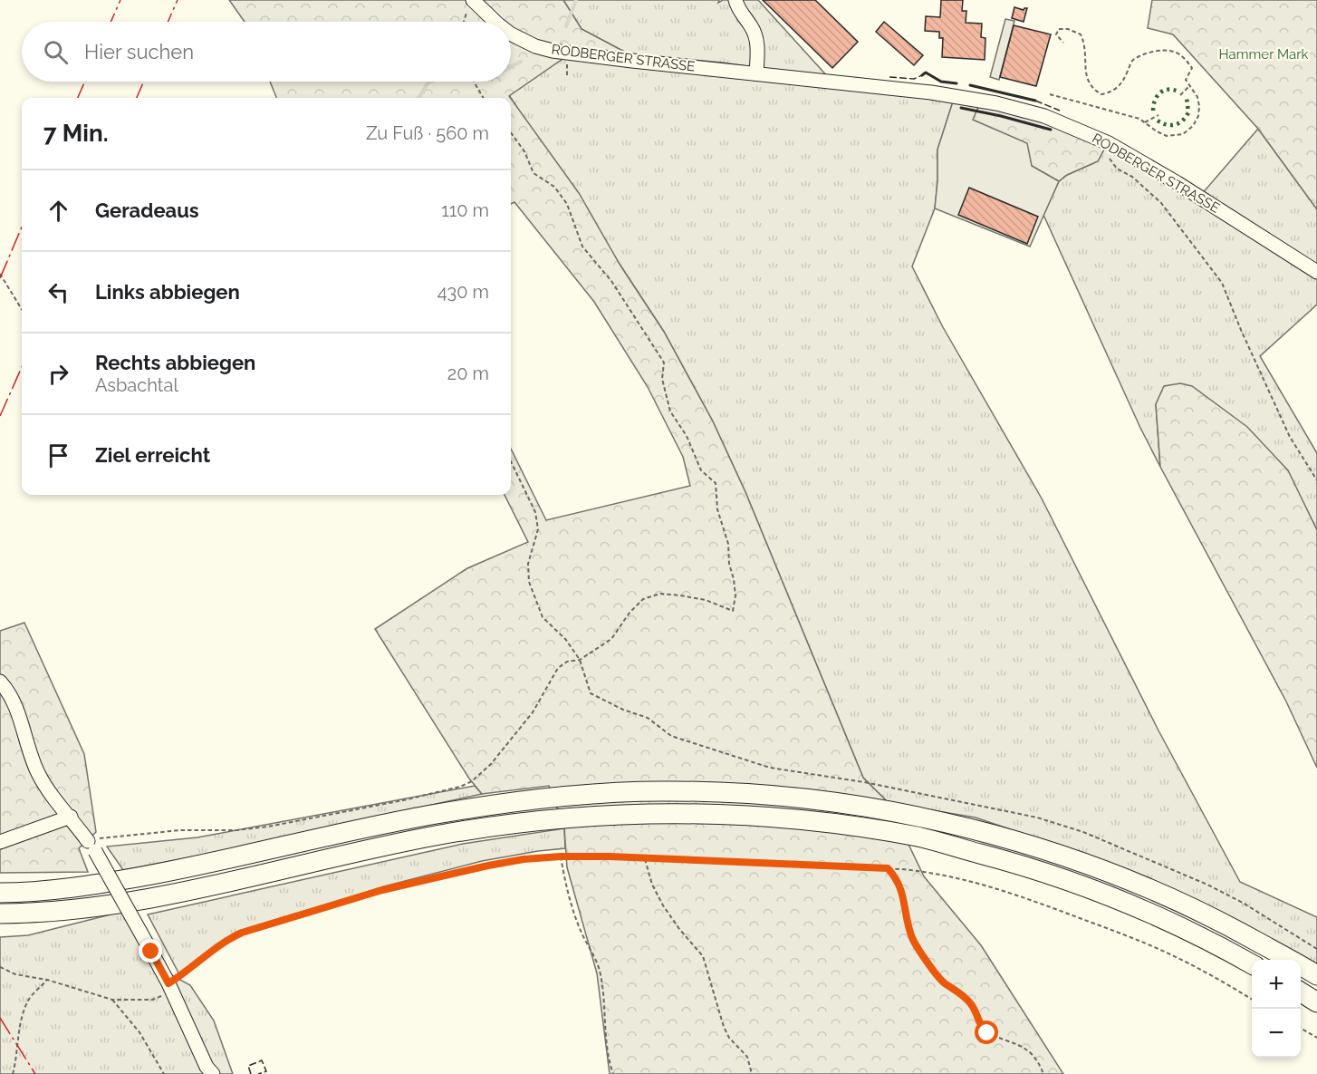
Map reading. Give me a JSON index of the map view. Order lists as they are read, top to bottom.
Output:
{
  "streets": {
    "street": ["RODBERGER STRASSE"]
  },
  "parks": ["Hammer Mark"],
  "page": {
    "search": "Hier suchen",
    "heading": ["7 Min.", "Zu Fuß · 560 m"],
    "list": [
      ["Geradeaus", "110 m"],
      ["Links abbiegen", "430 m"],
      ["Rechts abbiegen", "Asbachtal", "20 m"],
      "Ziel erreicht"
    ],
    "map_buttons": ["+", "−"]
  }
}
